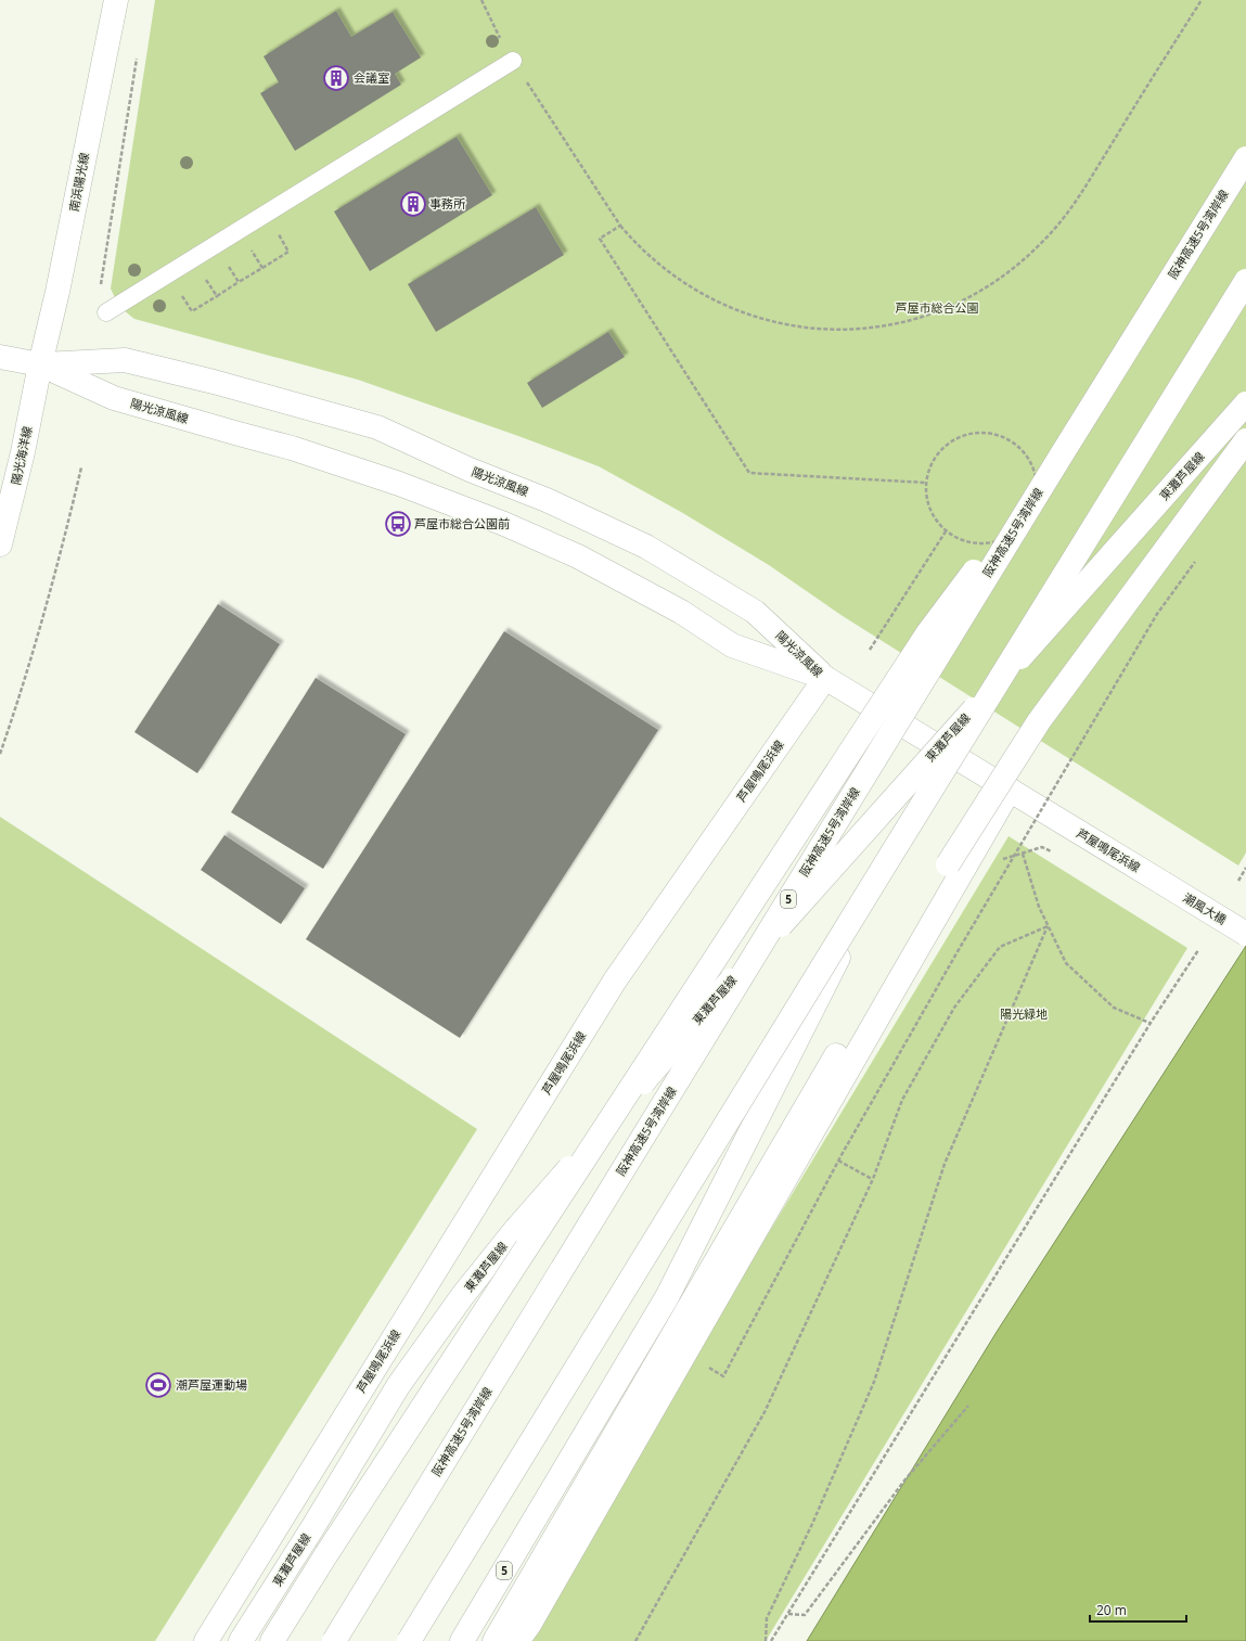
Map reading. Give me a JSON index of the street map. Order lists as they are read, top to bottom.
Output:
{
  "streets": {
    "main road": [
      "南浜陽光線",
      "阪神高速5号湾岸線",
      "陽光涼風線",
      "陽光海洋線",
      "東灘芦屋線",
      "芦屋鳴尾浜線",
      "5",
      "潮風大橋"
    ]
  },
  "crossings": [
    ["南浜陽光線", "陽光涼風線"],
    ["南浜陽光線", "陽光海洋線"],
    ["阪神高速5号湾岸線", "5"],
    ["陽光涼風線", "陽光海洋線"],
    ["陽光涼風線", "芦屋鳴尾浜線"],
    ["芦屋鳴尾浜線", "潮風大橋"]
  ],
  "parks": ["芦屋市総合公園", "陽光緑地"],
  "places": {
    "building": ["会議室", "事務所"],
    "bus stop": ["芦屋市総合公園前"],
    "sports": ["潮芦屋運動場"]
  },
  "scale_bar": "20 m"
}
